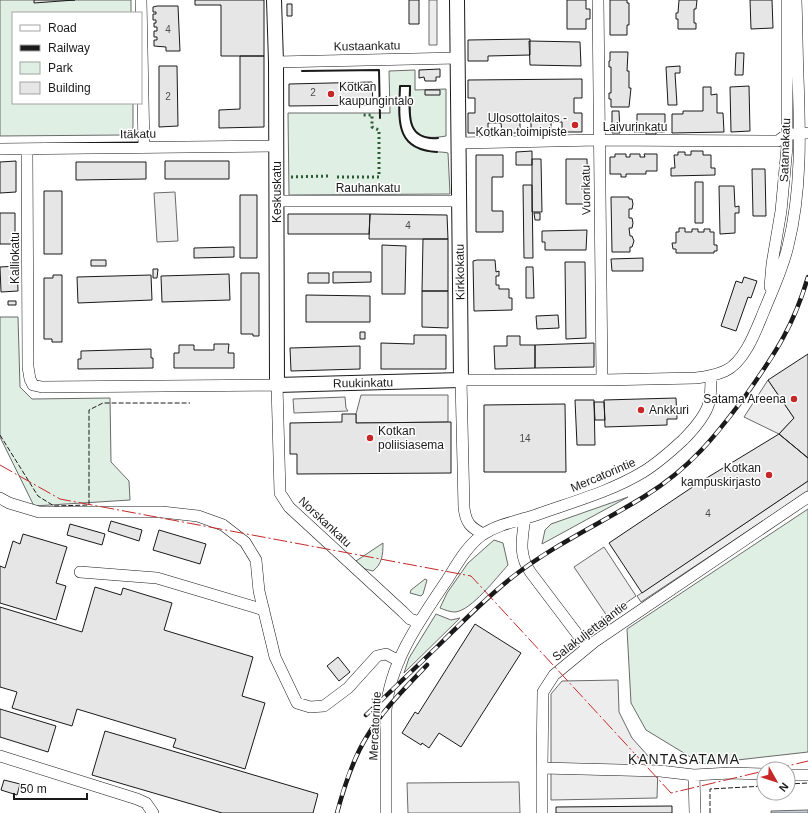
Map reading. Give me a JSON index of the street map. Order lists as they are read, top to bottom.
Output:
{
  "streets": {
    "main road": ["Keskuskatu", "Kirkkokatu", "Ruukinkatu"],
    "street": [
      "Kustaankatu",
      "Laivurinkatu",
      "Itäkatu",
      "Satamakatu",
      "Rauhankatu",
      "Vuorikatu",
      "Kalliokatu",
      "Mercatorintie",
      "Norskankatu",
      "Salakuljettajantie"
    ]
  },
  "crossings": [
    ["Kustaankatu", "Keskuskatu"],
    ["Kustaankatu", "Kirkkokatu"],
    ["Laivurinkatu", "Satamakatu"],
    ["Laivurinkatu", "Vuorikatu"],
    ["Laivurinkatu", "Kirkkokatu"],
    ["Itäkatu", "Keskuskatu"],
    ["Itäkatu", "Kalliokatu"],
    ["Satamakatu", "Ruukinkatu"],
    ["Satamakatu", "Mercatorintie"],
    ["Rauhankatu", "Keskuskatu"],
    ["Rauhankatu", "Kirkkokatu"],
    ["Vuorikatu", "Ruukinkatu"],
    ["Keskuskatu", "Ruukinkatu"],
    ["Keskuskatu", "Norskankatu"],
    ["Kalliokatu", "Ruukinkatu"],
    ["Kirkkokatu", "Ruukinkatu"],
    ["Kirkkokatu", "Mercatorintie"],
    ["Ruukinkatu", "Mercatorintie"],
    ["Ruukinkatu", "Norskankatu"],
    ["Mercatorintie", "Norskankatu"]
  ],
  "districts": ["KANTASATAMA"],
  "places": [
    "Kotkan kaupungintalo",
    "Ulosottolaitos - Kotkan toimipiste",
    "Satama Areena",
    "Ankkuri",
    "Kotkan poliisiasema",
    "Kotkan kampuskirjasto"
  ],
  "house_numbers": [
    "4",
    "2",
    "2",
    "4",
    "14",
    "4"
  ],
  "legend": [
    "Road",
    "Railway",
    "Park",
    "Building"
  ],
  "scale_bar": "50 m",
  "north": "bottom right"
}
